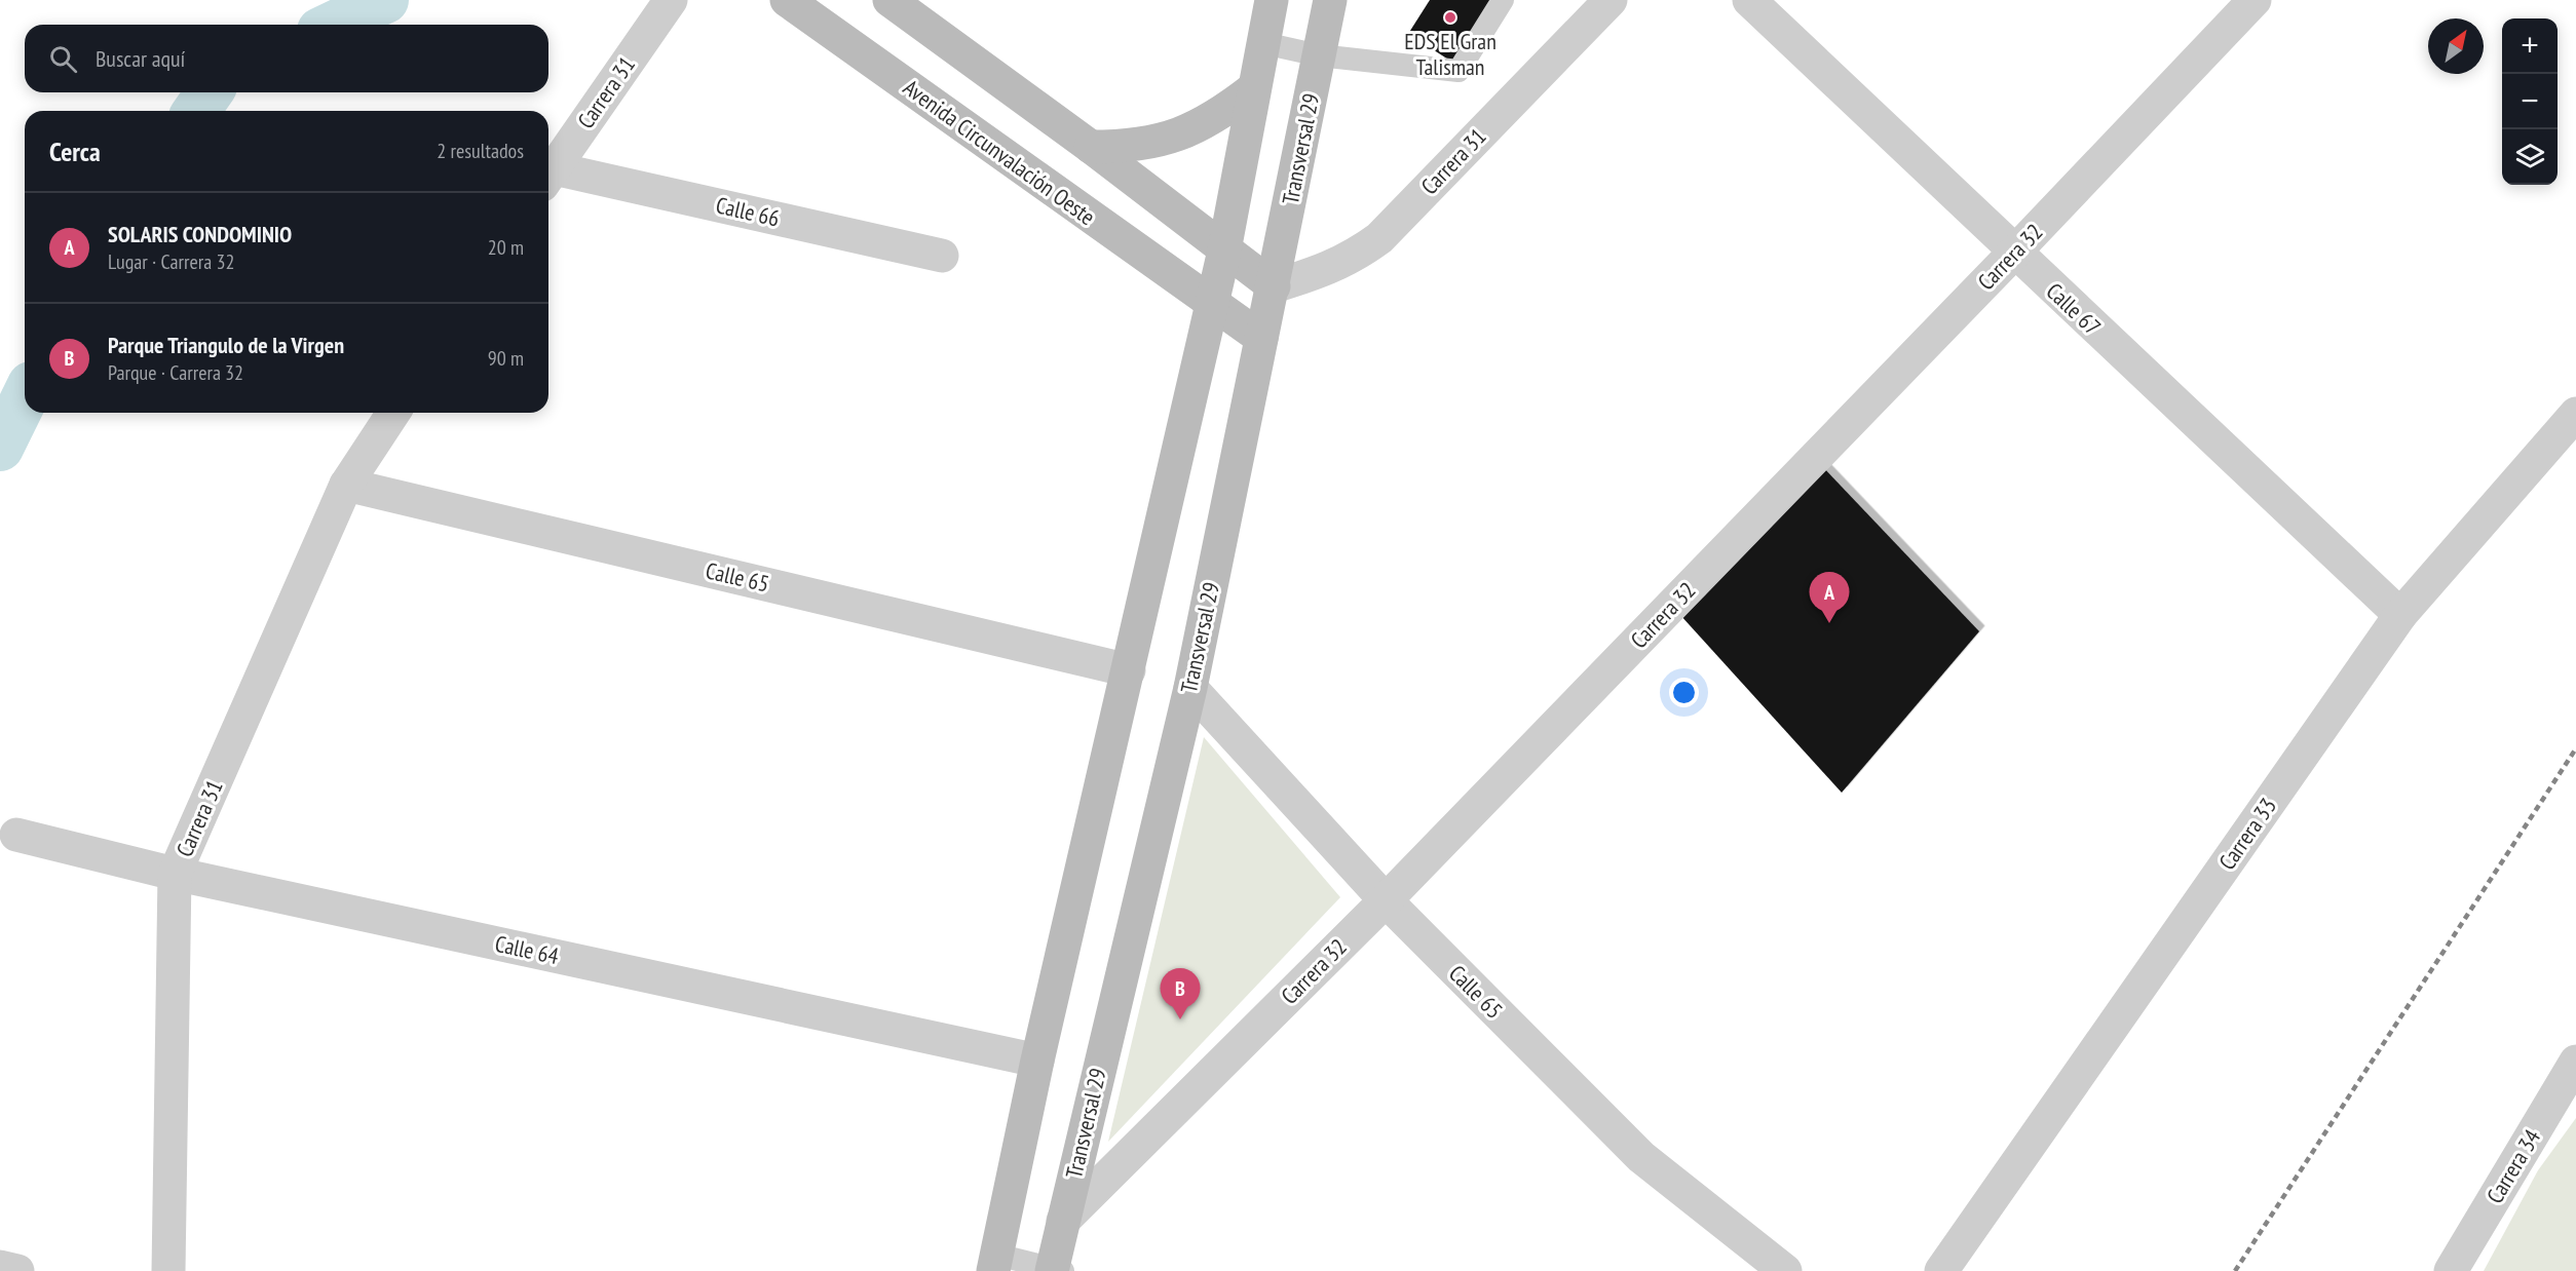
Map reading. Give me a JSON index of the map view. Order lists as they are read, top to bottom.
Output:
{
  "streets": {
    "main road": ["Transversal 29", "Avenida Circunvalación Oeste"],
    "street": [
      "Carrera 31",
      "Calle 66",
      "Carrera 32",
      "Calle 67",
      "Calle 65",
      "Carrera 33",
      "Calle 64",
      "Carrera 34"
    ]
  },
  "crossings": [
    ["Carrera 31", "Transversal 29"],
    ["Carrera 31", "Calle 65"],
    ["Carrera 31", "Calle 64"],
    ["Transversal 29", "Avenida Circunvalación Oeste"],
    ["Transversal 29", "Carrera 32"],
    ["Transversal 29", "Calle 65"],
    ["Carrera 32", "Calle 67"],
    ["Carrera 32", "Calle 65"],
    ["Calle 67", "Carrera 33"]
  ],
  "places": ["EDS El Gran Talisman"],
  "north": "top right",
  "page": {
    "map_buttons": ["+", "−"],
    "search": "Buscar aquí",
    "heading": ["Cerca", "2 resultados"],
    "list": [
      {
        "mark": "A",
        "name": "SOLARIS CONDOMINIO",
        "note": "Lugar · Carrera 32",
        "value": "20 m"
      },
      {
        "mark": "B",
        "name": "Parque Triangulo de la Virgen",
        "note": "Parque · Carrera 32",
        "value": "90 m"
      }
    ],
    "pins": ["A", "B"]
  }
}
